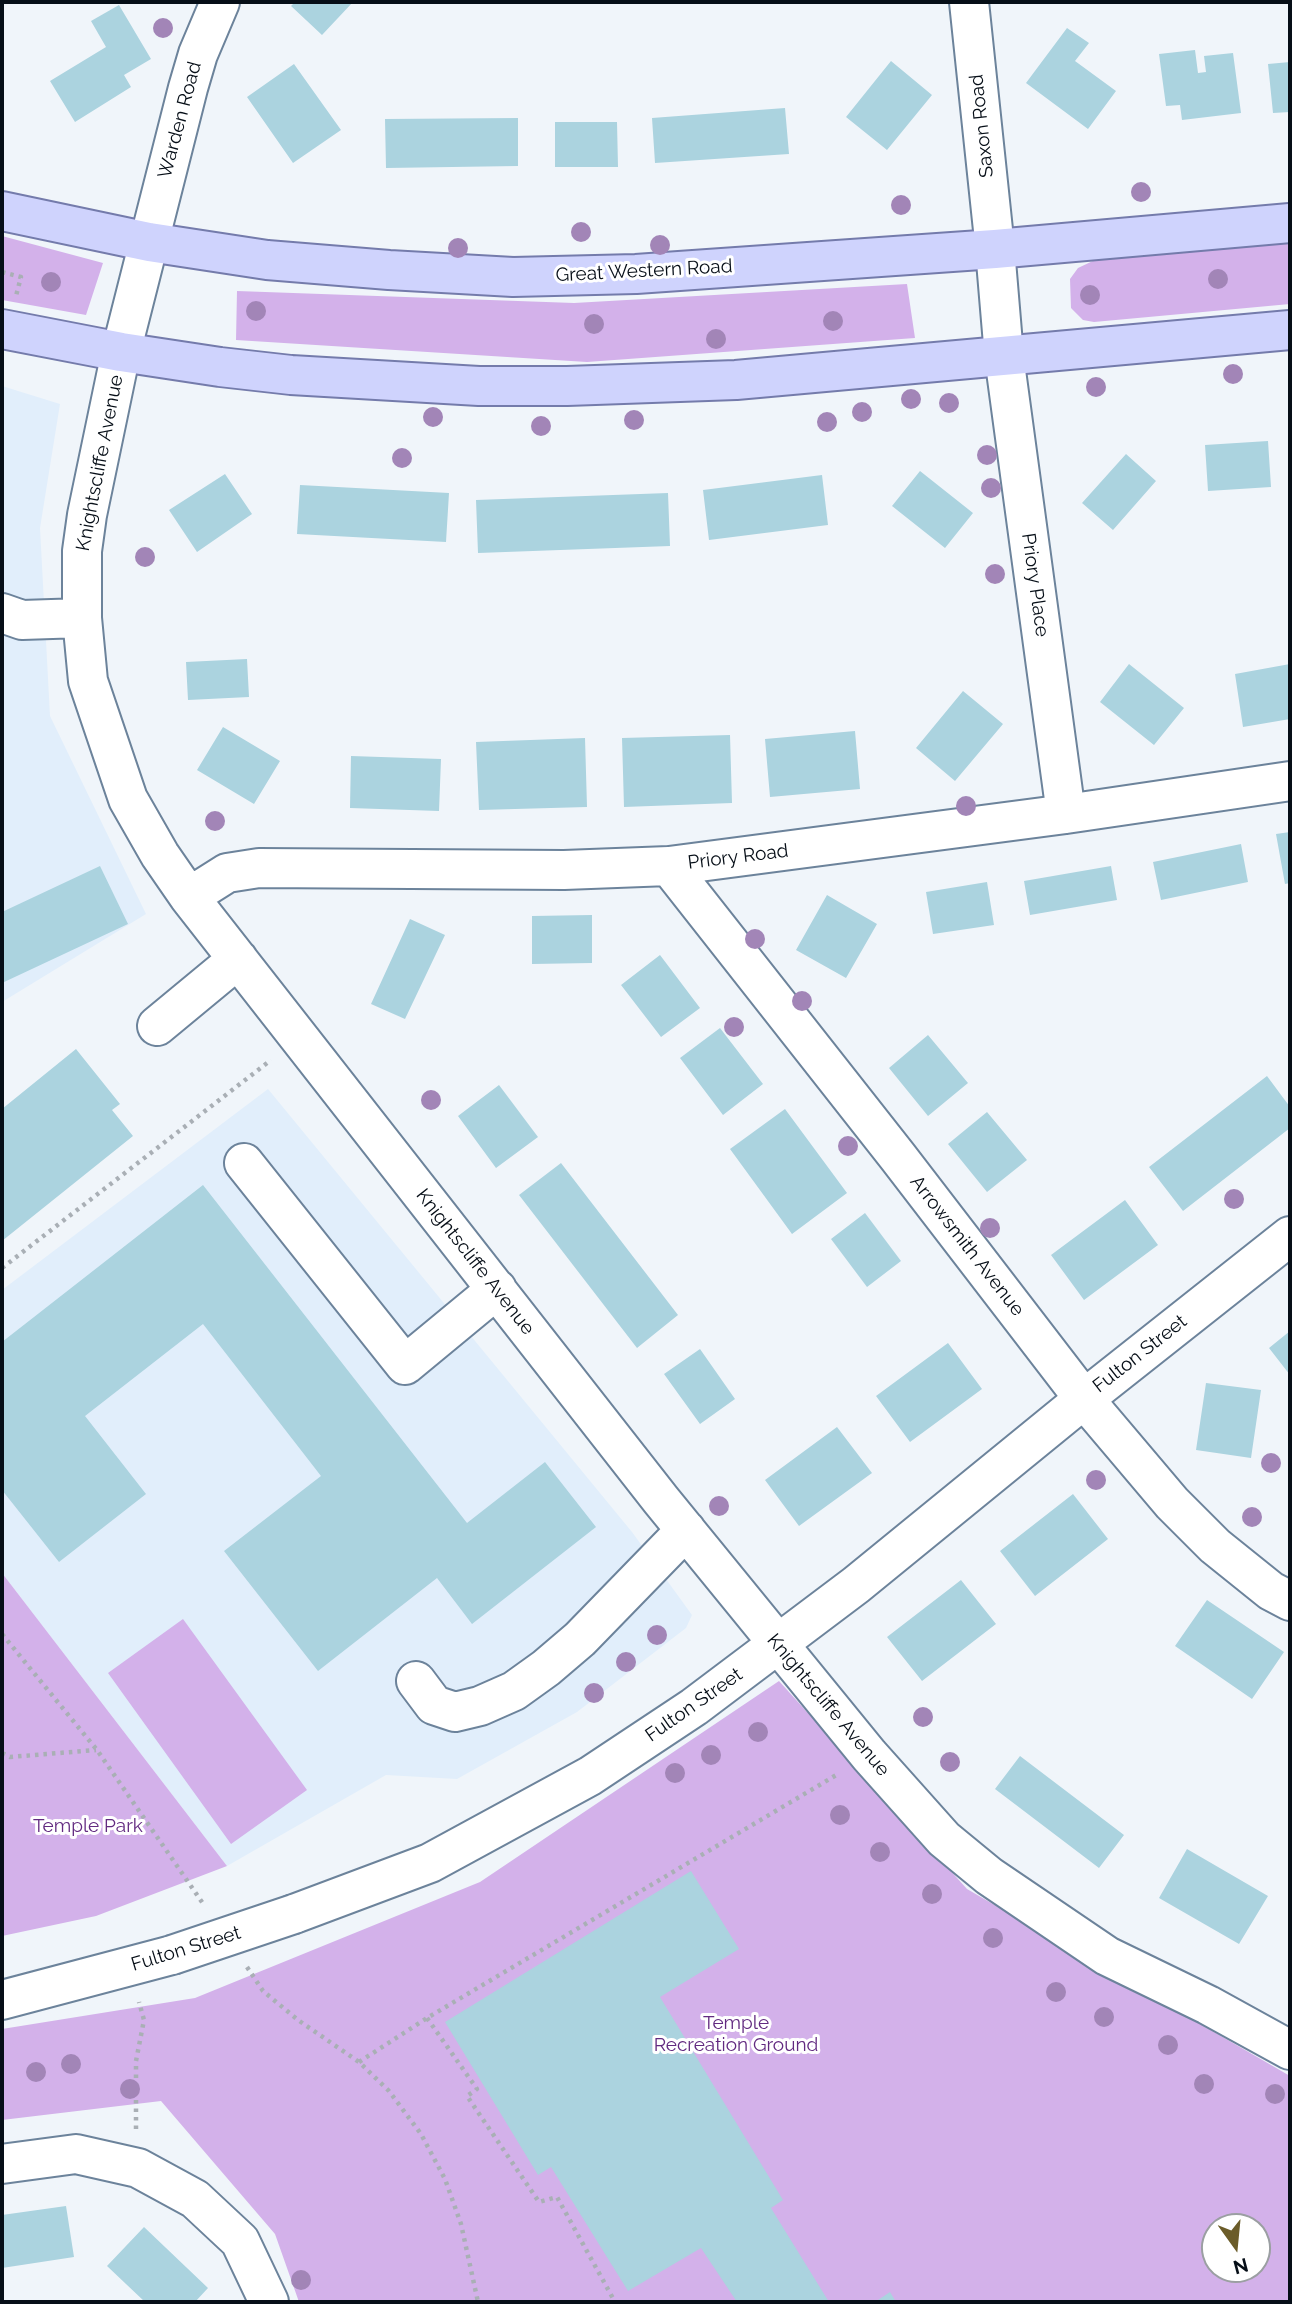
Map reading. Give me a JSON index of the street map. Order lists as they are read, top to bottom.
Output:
{
  "streets": {
    "main road": ["Great Western Road"],
    "street": [
      "Warden Road",
      "Saxon Road",
      "Knightscliffe Avenue",
      "Priory Place",
      "Priory Road",
      "Arrowsmith Avenue",
      "Fulton Street"
    ]
  },
  "crossings": [
    ["Warden Road", "Great Western Road"],
    ["Warden Road", "Knightscliffe Avenue"],
    ["Saxon Road", "Great Western Road"],
    ["Saxon Road", "Priory Place"],
    ["Great Western Road", "Knightscliffe Avenue"],
    ["Knightscliffe Avenue", "Priory Road"],
    ["Knightscliffe Avenue", "Fulton Street"],
    ["Priory Place", "Priory Road"],
    ["Priory Road", "Arrowsmith Avenue"],
    ["Arrowsmith Avenue", "Fulton Street"]
  ],
  "parks": ["Temple Park", "Temple Recreation Ground"],
  "north": "bottom"
}
